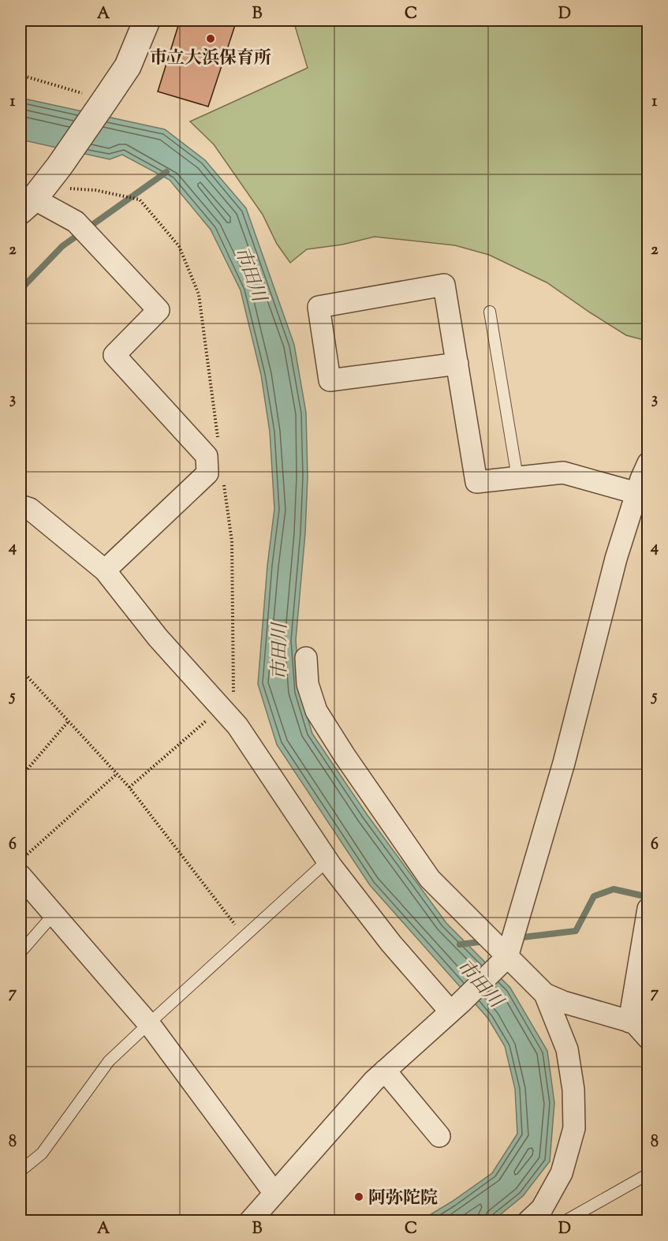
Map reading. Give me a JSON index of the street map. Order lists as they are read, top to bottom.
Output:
{
  "water": ["市田川"],
  "places": ["市立大浜保育所", "阿弥陀院"],
  "grid": {
    "columns": [
      "A",
      "B",
      "C",
      "D"
    ],
    "rows": [
      "1",
      "2",
      "3",
      "4",
      "5",
      "6",
      "7",
      "8"
    ]
  }
}
